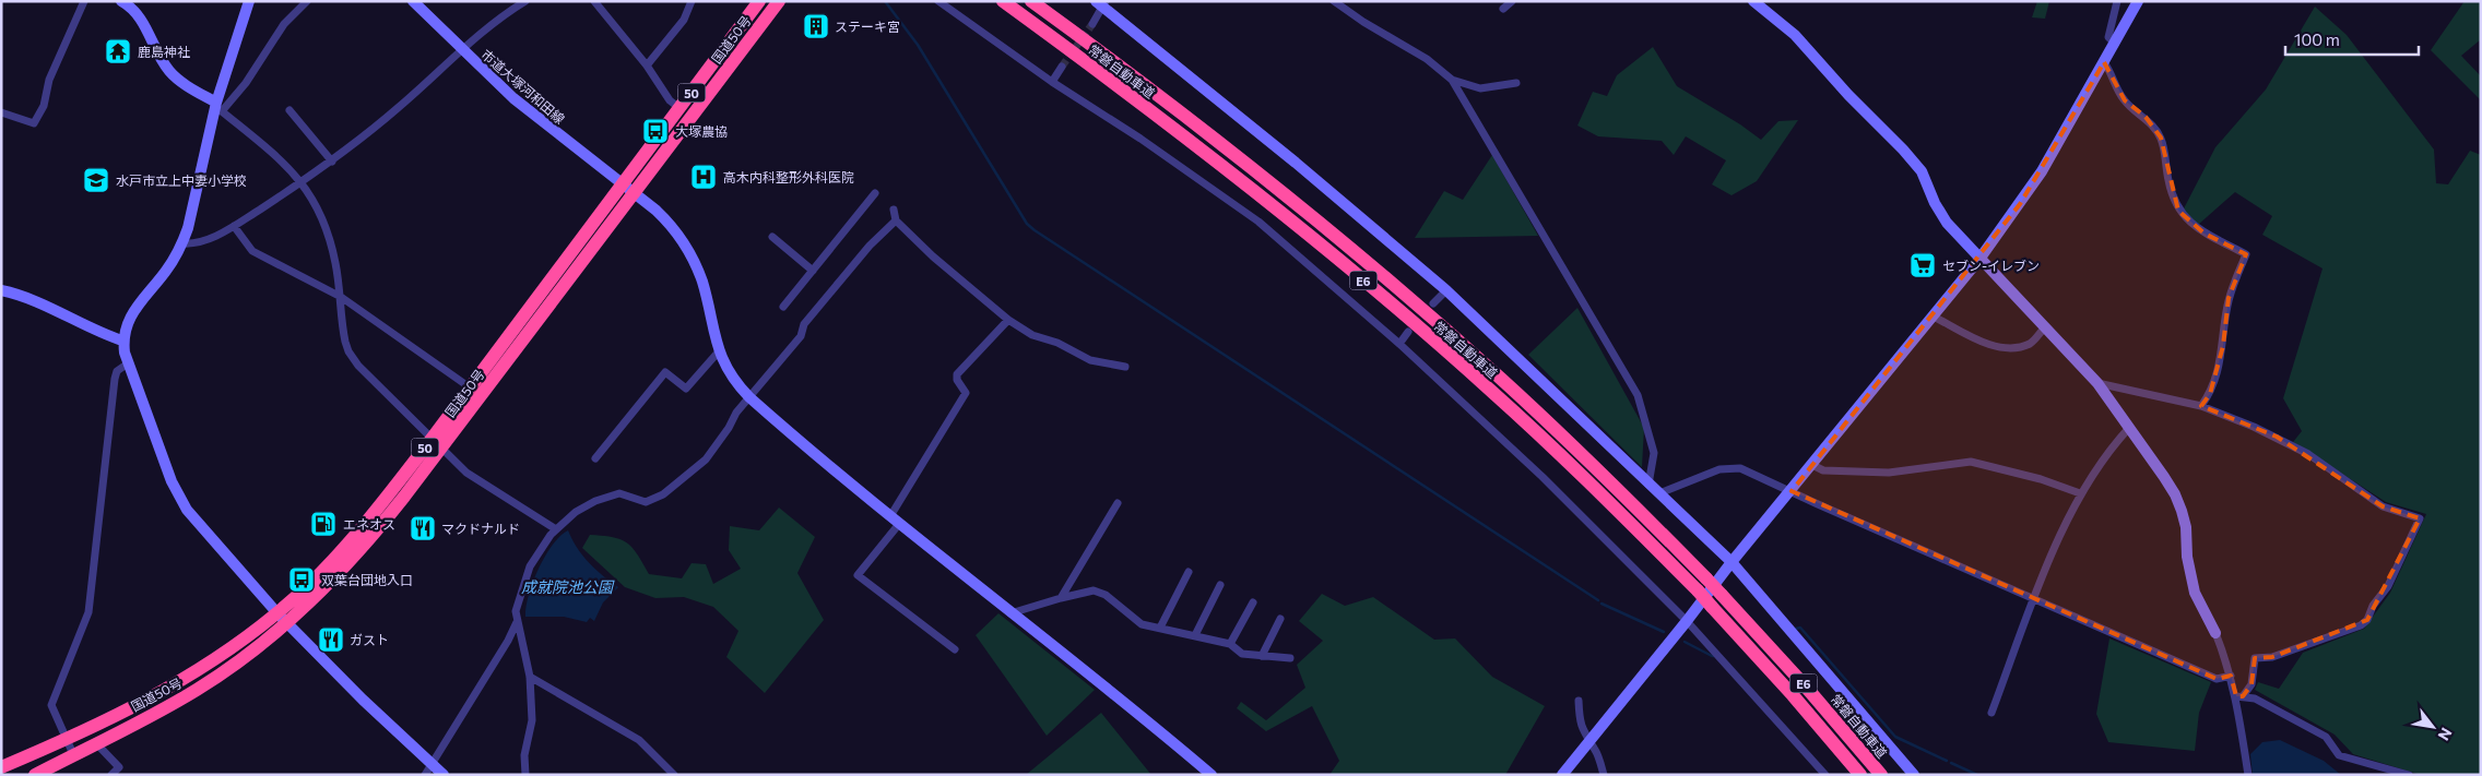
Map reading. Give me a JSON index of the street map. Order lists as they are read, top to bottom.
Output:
{
  "streets": {
    "highway": [
      "国道50号",
      "常磐自動車道",
      "50",
      "E6"
    ],
    "street": ["市道大塚河和田線"]
  },
  "crossings": [
    ["国道50号", "市道大塚河和田線"],
    ["国道50号", "50"]
  ],
  "water": ["成就院池公園"],
  "places": {
    "building": ["ステーキ宮"],
    "temple": ["鹿島神社"],
    "bus stop": ["大塚農協", "双葉台団地入口"],
    "hospital": ["高木内科整形外科医院"],
    "school or university": ["水戸市立上中妻小学校"],
    "supermarket": ["セブン-イレブン"],
    "fuel station": ["エネオス"],
    "restaurant": ["マクドナルド", "ガスト"]
  },
  "scale_bar": "100 m",
  "north": "bottom right"
}
